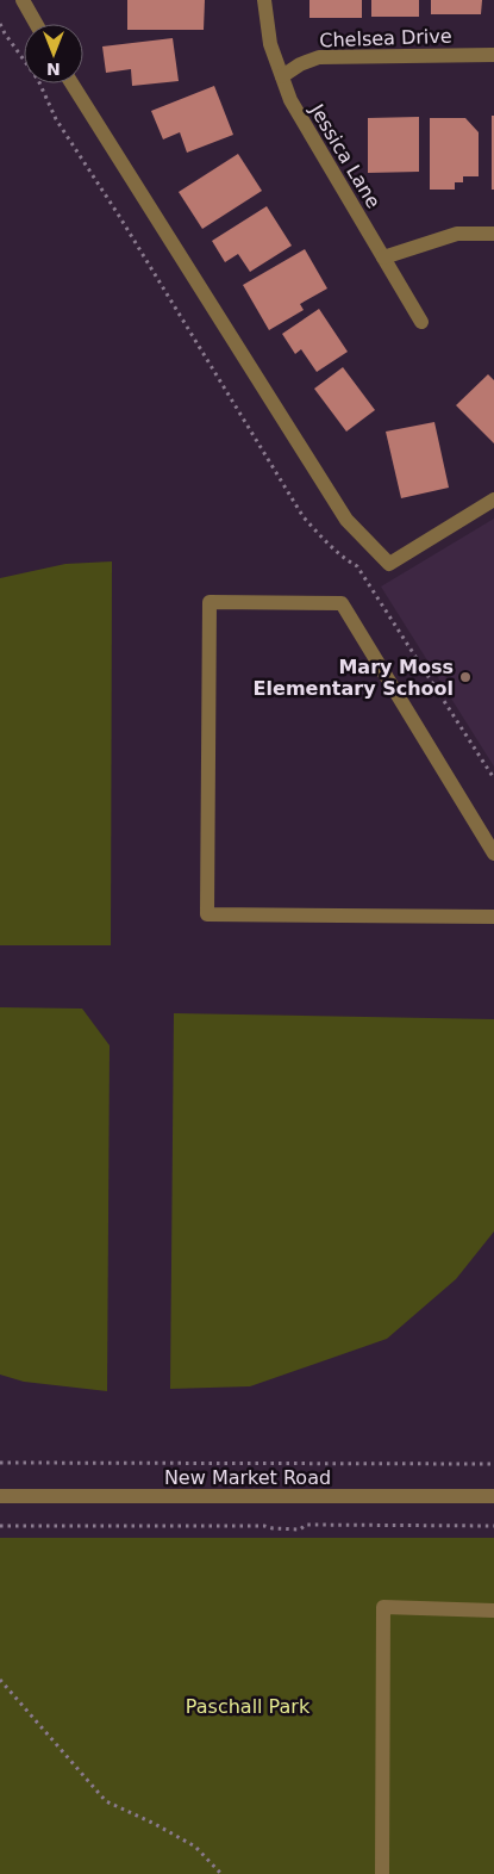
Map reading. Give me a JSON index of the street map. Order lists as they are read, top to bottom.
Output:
{
  "streets": {
    "street": ["Chelsea Drive", "Jessica Lane", "New Market Road"]
  },
  "crossings": [
    ["Chelsea Drive", "Jessica Lane"]
  ],
  "parks": ["Paschall Park"],
  "places": ["Mary Moss Elementary School"],
  "north": "bottom"
}
